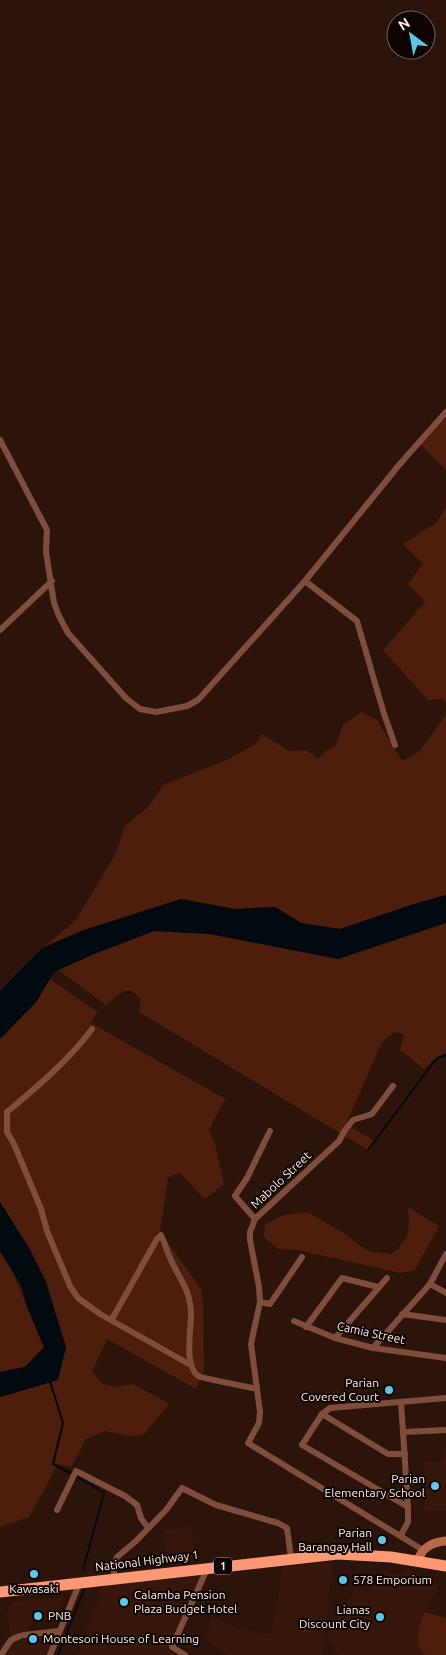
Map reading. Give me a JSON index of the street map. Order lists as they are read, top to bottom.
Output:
{
  "streets": {
    "highway": ["National Highway 1", "1"],
    "street": ["Mabolo Street", "Camia Street"]
  },
  "places": [
    "Parian Covered Court",
    "Parian Elementary School",
    "Parian Barangay Hall",
    "Kawasaki",
    "578 Emporium",
    "Calamba Pension Plaza Budget Hotel",
    "PNB",
    "Lianas Discount City",
    "Montesori House of Learning"
  ],
  "north": "top left"
}
